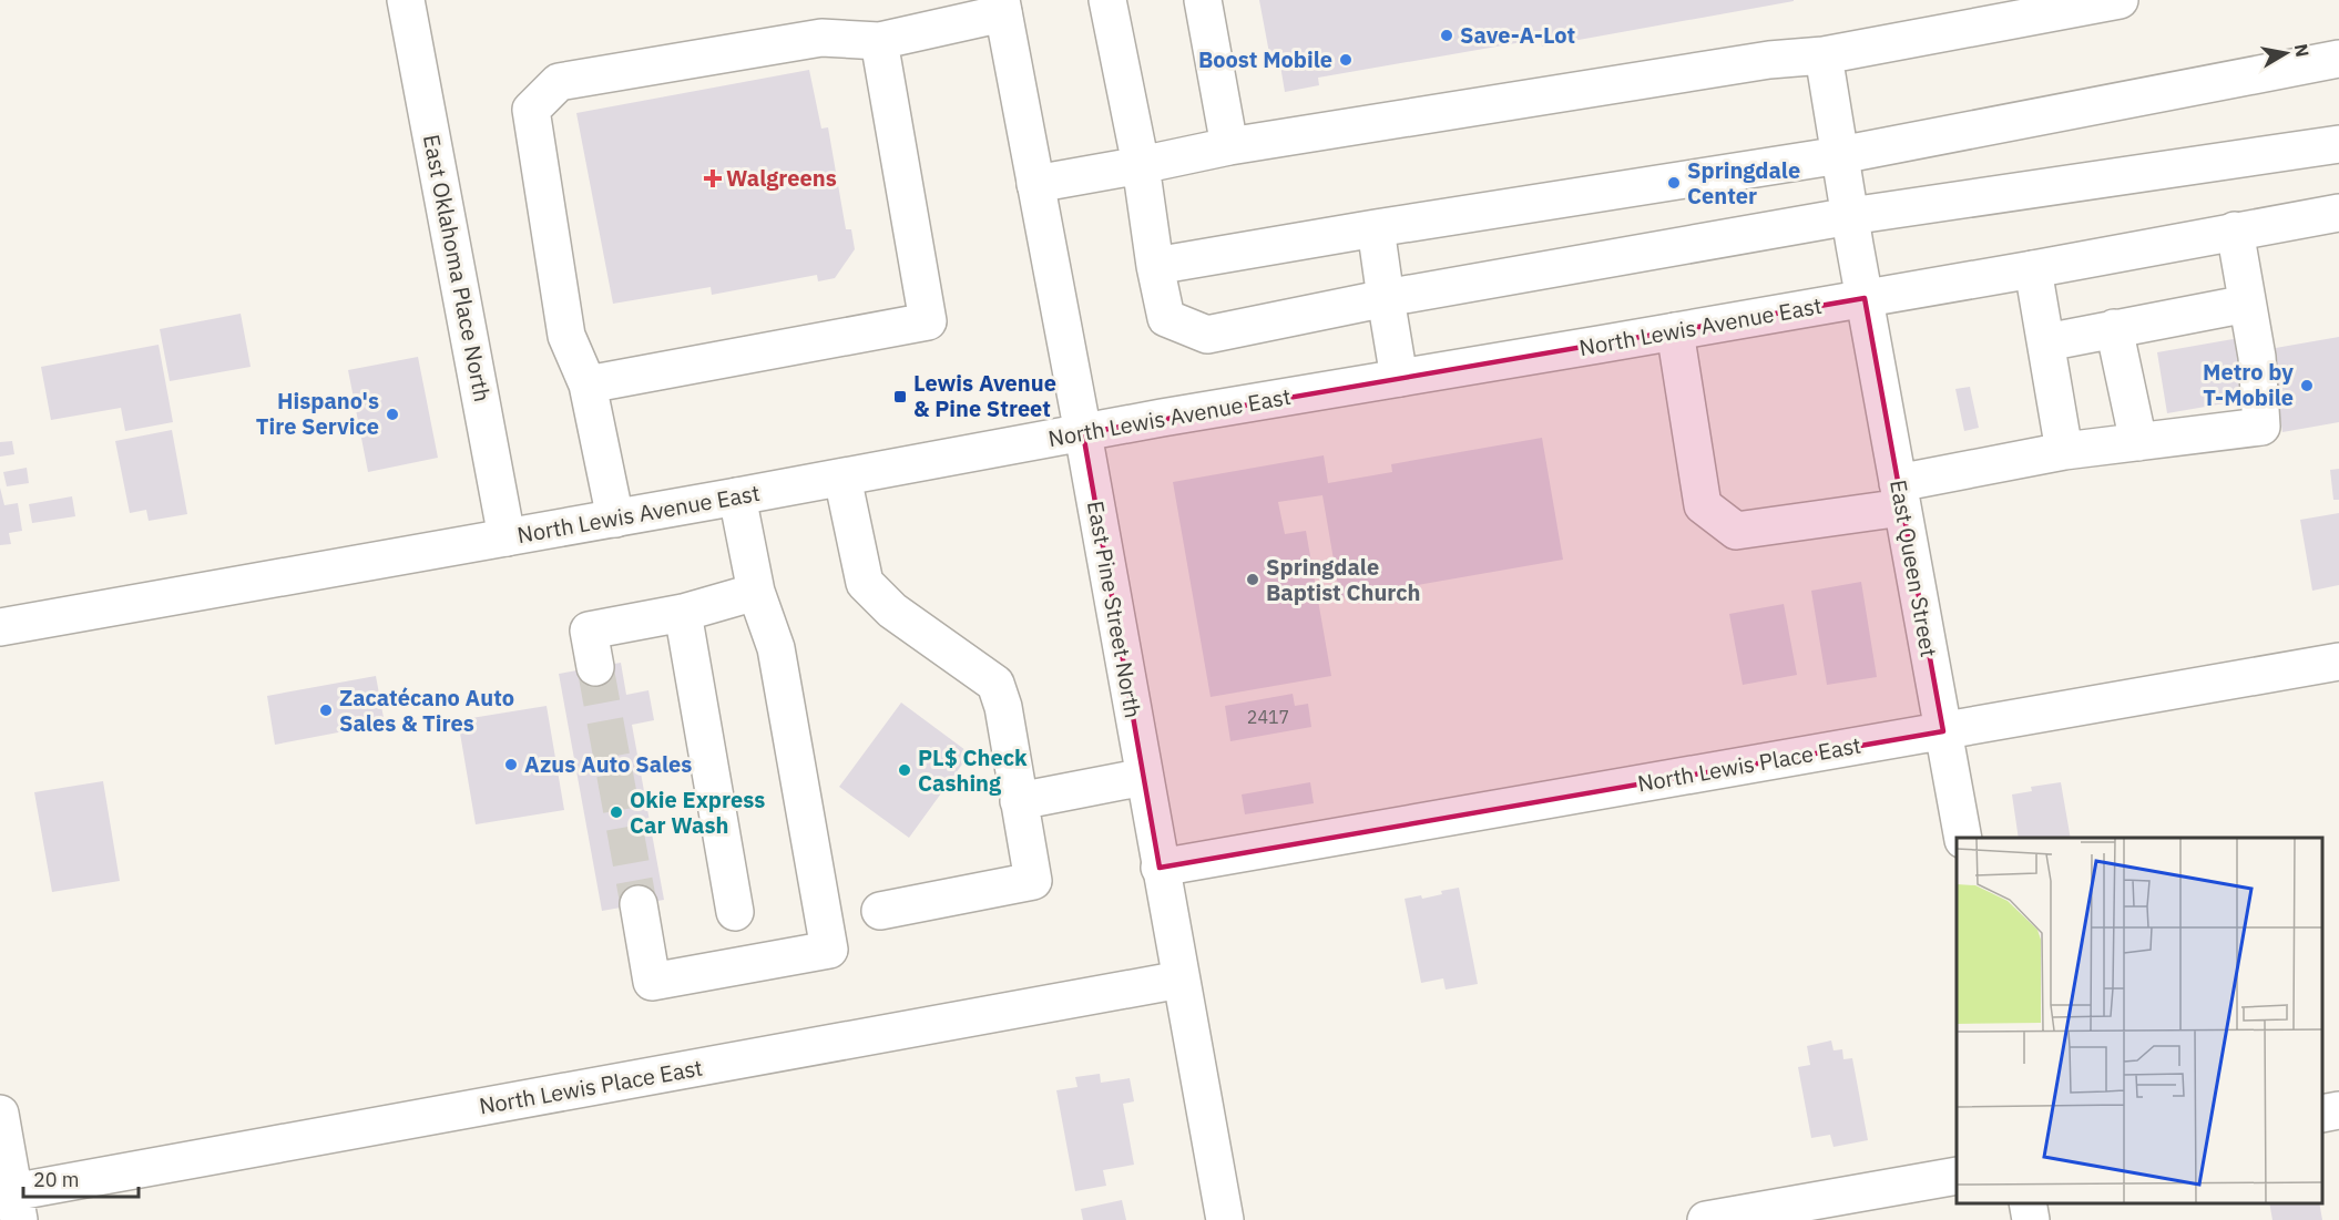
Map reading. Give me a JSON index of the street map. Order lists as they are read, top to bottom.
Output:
{
  "streets": {
    "street": [
      "East Oklahoma Place North",
      "North Lewis Avenue East",
      "East Queen Street",
      "East Pine Street North",
      "North Lewis Place East"
    ]
  },
  "crossings": [
    ["East Oklahoma Place North", "North Lewis Avenue East"],
    ["North Lewis Avenue East", "East Queen Street"],
    ["North Lewis Avenue East", "East Pine Street North"],
    ["East Queen Street", "North Lewis Place East"],
    ["East Pine Street North", "North Lewis Place East"]
  ],
  "places": {
    "other": [
      "Save-A-Lot",
      "Boost Mobile",
      "Springdale Center",
      "Metro by T-Mobile",
      "Hispano's Tire Service",
      "Springdale Baptist Church",
      "Zacatécano Auto Sales & Tires",
      "Azus Auto Sales",
      "PL$ Check Cashing",
      "Okie Express Car Wash"
    ],
    "health": ["Walgreens"],
    "transit": ["Lewis Avenue & Pine Street"]
  },
  "house_numbers": ["2417"],
  "scale_bar": "20 m",
  "north": "right"
}
